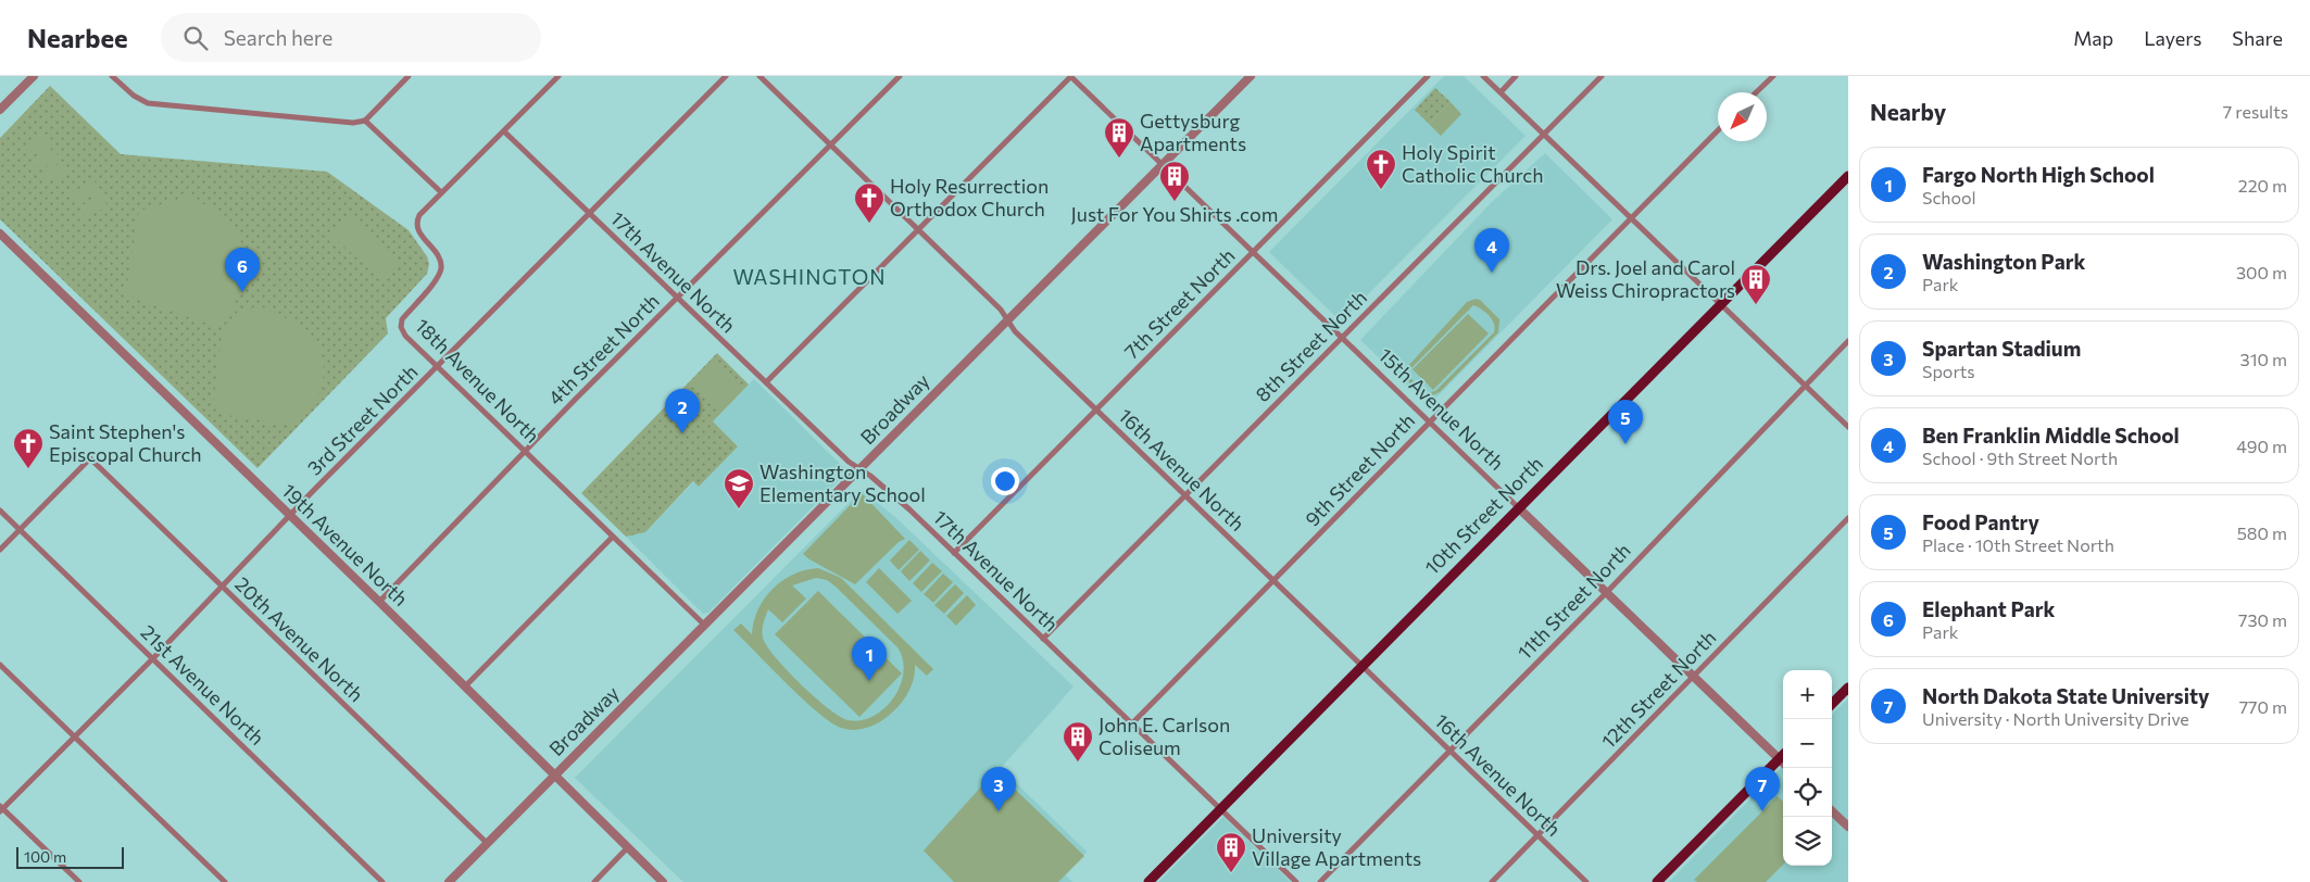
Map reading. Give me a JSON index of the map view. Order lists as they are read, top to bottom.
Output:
{
  "streets": {
    "main road": ["10th Street North"],
    "street": [
      "17th Avenue North",
      "7th Street North",
      "8th Street North",
      "4th Street North",
      "18th Avenue North",
      "Broadway",
      "15th Avenue North",
      "3rd Street North",
      "16th Avenue North",
      "9th Street North",
      "19th Avenue North",
      "11th Street North",
      "20th Avenue North",
      "21st Avenue North",
      "12th Street North"
    ]
  },
  "crossings": [
    ["17th Avenue North", "7th Street North"],
    ["17th Avenue North", "8th Street North"],
    ["17th Avenue North", "4th Street North"],
    ["17th Avenue North", "Broadway"],
    ["17th Avenue North", "3rd Street North"],
    ["17th Avenue North", "9th Street North"],
    ["17th Avenue North", "10th Street North"],
    ["7th Street North", "15th Avenue North"],
    ["7th Street North", "16th Avenue North"],
    ["8th Street North", "15th Avenue North"],
    ["8th Street North", "16th Avenue North"],
    ["4th Street North", "18th Avenue North"],
    ["4th Street North", "16th Avenue North"],
    ["4th Street North", "19th Avenue North"],
    ["18th Avenue North", "Broadway"],
    ["18th Avenue North", "3rd Street North"],
    ["Broadway", "15th Avenue North"],
    ["Broadway", "16th Avenue North"],
    ["Broadway", "19th Avenue North"],
    ["Broadway", "20th Avenue North"],
    ["15th Avenue North", "9th Street North"],
    ["15th Avenue North", "10th Street North"],
    ["15th Avenue North", "11th Street North"],
    ["15th Avenue North", "12th Street North"],
    ["3rd Street North", "19th Avenue North"],
    ["3rd Street North", "20th Avenue North"],
    ["3rd Street North", "21st Avenue North"],
    ["16th Avenue North", "9th Street North"],
    ["16th Avenue North", "10th Street North"],
    ["16th Avenue North", "11th Street North"],
    ["16th Avenue North", "12th Street North"],
    ["20th Avenue North", "21st Avenue North"]
  ],
  "districts": ["WASHINGTON"],
  "places": {
    "building": [
      "Gettysburg Apartments",
      "Just For You Shirts .com",
      "Drs. Joel and Carol Weiss Chiropractors",
      "John E. Carlson Coliseum",
      "University Village Apartments"
    ],
    "church": ["Holy Spirit Catholic Church", "Holy Resurrection Orthodox Church", "Saint Stephen's Episcopal Church"],
    "school or university": ["Washington Elementary School"]
  },
  "scale_bar": "100 m",
  "north": "bottom left",
  "page": {
    "header": "Nearbee",
    "search": "Search here",
    "nav": ["Map", "Layers", "Share"],
    "heading": ["Nearby", "7 results"],
    "list": [
      {
        "mark": "1",
        "name": "Fargo North High School",
        "note": "School",
        "value": "220 m"
      },
      {
        "mark": "2",
        "name": "Washington Park",
        "note": "Park",
        "value": "300 m"
      },
      {
        "mark": "3",
        "name": "Spartan Stadium",
        "note": "Sports",
        "value": "310 m"
      },
      {
        "mark": "4",
        "name": "Ben Franklin Middle School",
        "note": "School · 9th Street North",
        "value": "490 m"
      },
      {
        "mark": "5",
        "name": "Food Pantry",
        "note": "Place · 10th Street North",
        "value": "580 m"
      },
      {
        "mark": "6",
        "name": "Elephant Park",
        "note": "Park",
        "value": "730 m"
      },
      {
        "mark": "7",
        "name": "North Dakota State University",
        "note": "University · North University Drive",
        "value": "770 m"
      }
    ],
    "pins": [
      "4",
      "6",
      "2",
      "5",
      "1",
      "3",
      "7"
    ],
    "map_buttons": ["+", "−"],
    "scale": "100 m"
  }
}
